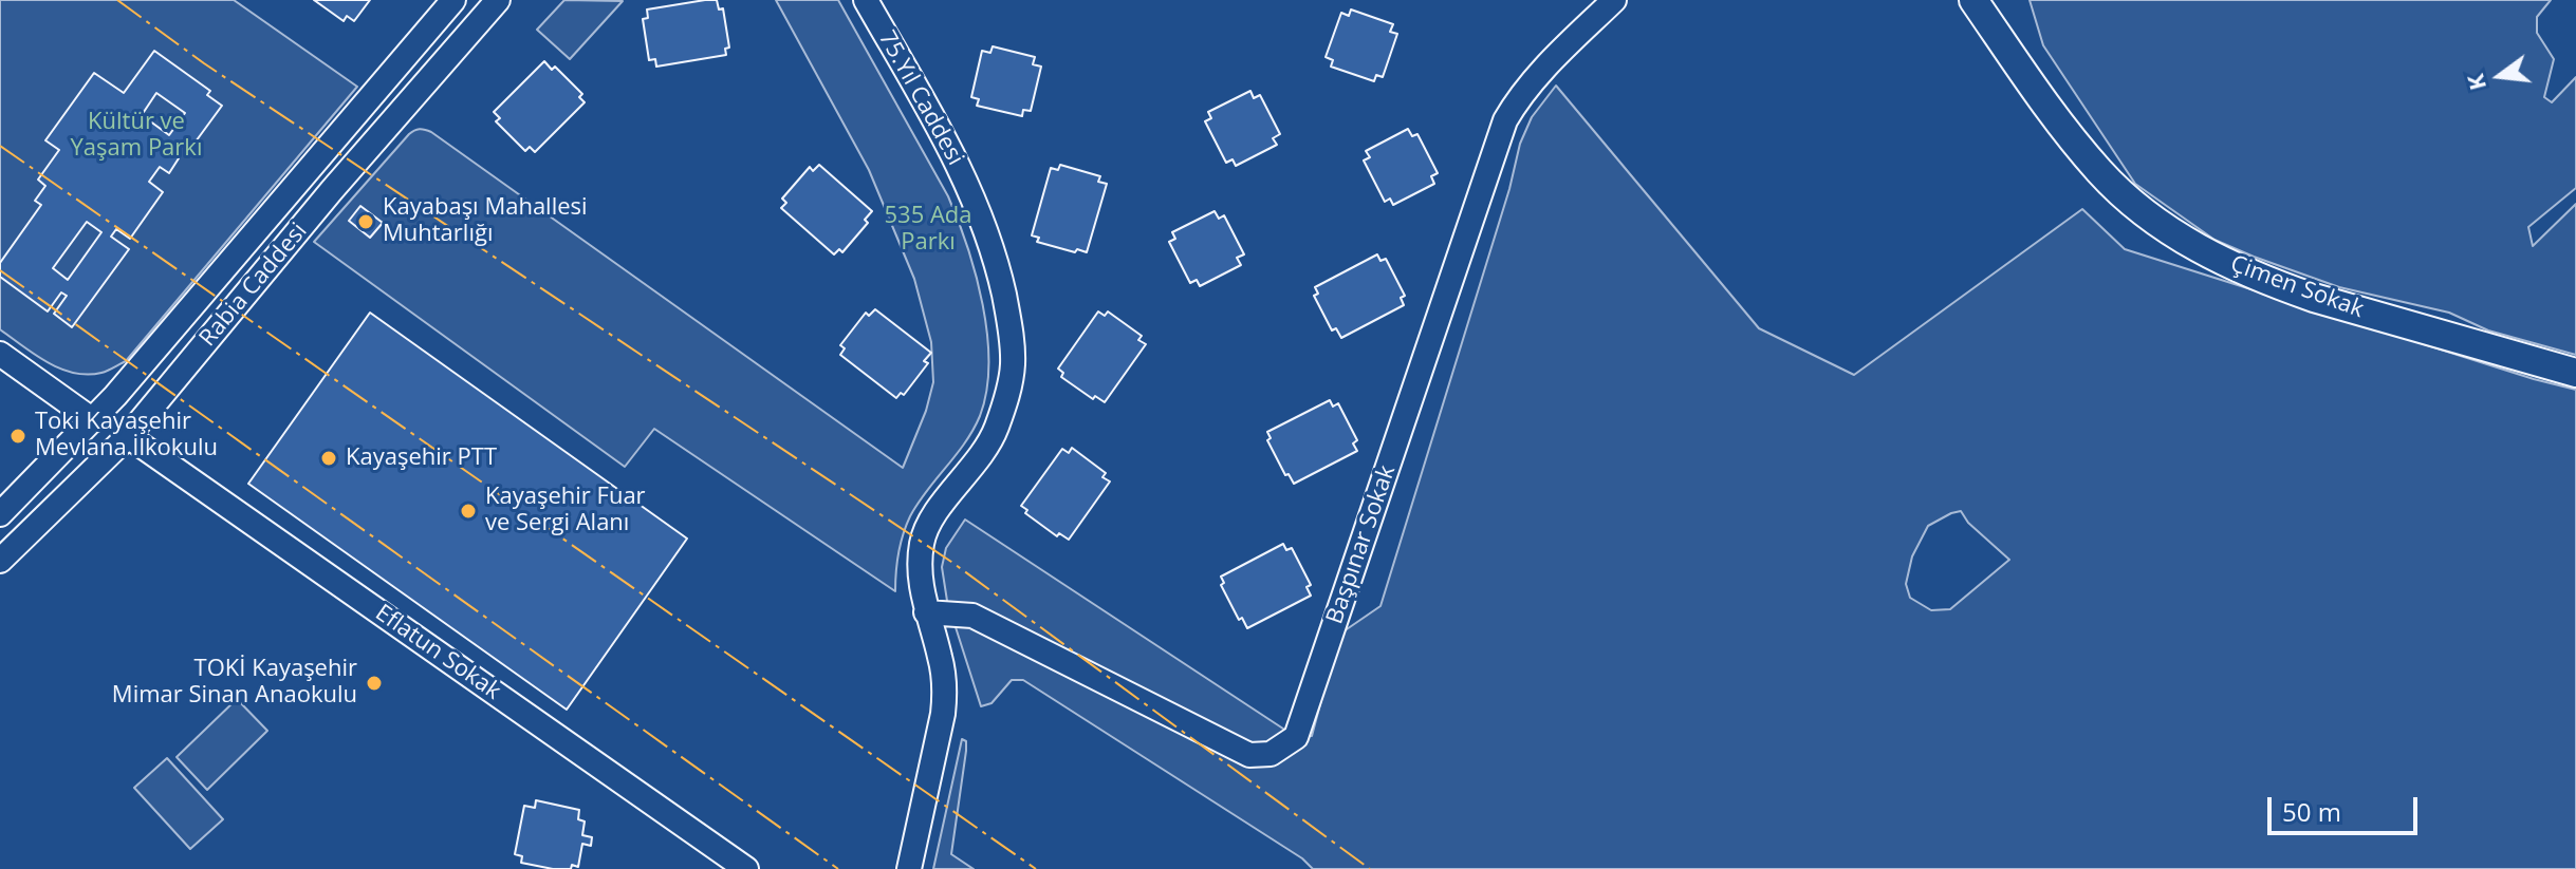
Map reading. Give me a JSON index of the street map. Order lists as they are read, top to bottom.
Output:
{
  "streets": {
    "main road": ["Çimen Sokak"],
    "street": [
      "75.Yıl Caddesi",
      "Rabia Caddesi",
      "Başpınar Sokak",
      "Eflatun Sokak"
    ]
  },
  "crossings": [
    ["75.Yıl Caddesi", "Başpınar Sokak"],
    ["Rabia Caddesi", "Eflatun Sokak"]
  ],
  "parks": ["Kültür ve Yaşam Parkı", "535 Ada Parkı"],
  "places": [
    "Kayabaşı Mahallesi Muhtarlığı",
    "Toki Kayaşehir Mevlana İlkokulu",
    "Kayaşehir PTT",
    "Kayaşehir Fuar ve Sergi Alanı",
    "TOKİ Kayaşehir Mimar Sinan Anaokulu"
  ],
  "scale_bar": "50 m",
  "north": "left"
}
